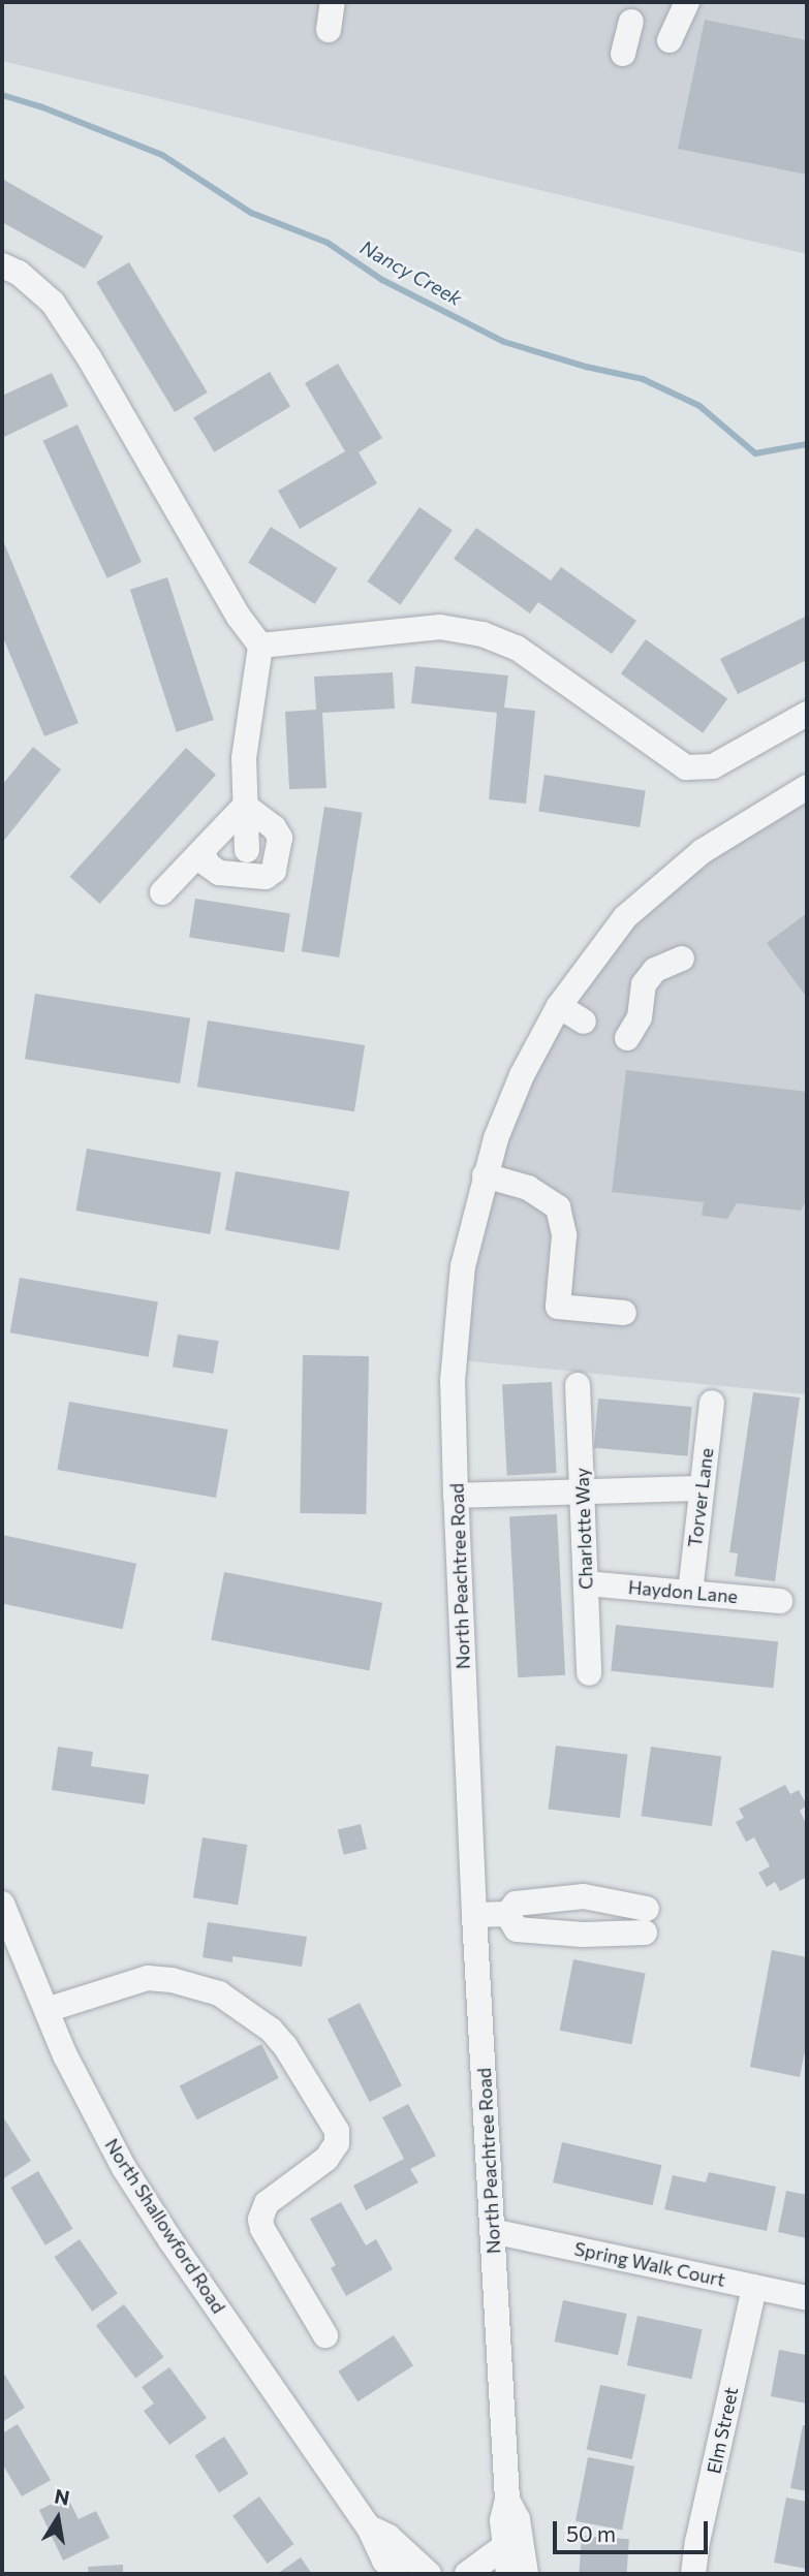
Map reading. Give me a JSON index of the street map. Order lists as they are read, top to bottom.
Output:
{
  "streets": {
    "street": [
      "Torver Lane",
      "Charlotte Way",
      "North Peachtree Road",
      "Haydon Lane",
      "North Shallowford Road",
      "Spring Walk Court",
      "Elm Street"
    ]
  },
  "crossings": [
    ["Torver Lane", "Haydon Lane"],
    ["Charlotte Way", "Haydon Lane"],
    ["North Peachtree Road", "Spring Walk Court"],
    ["Spring Walk Court", "Elm Street"]
  ],
  "water": ["Nancy Creek"],
  "scale_bar": "50 m",
  "north": "top"
}
